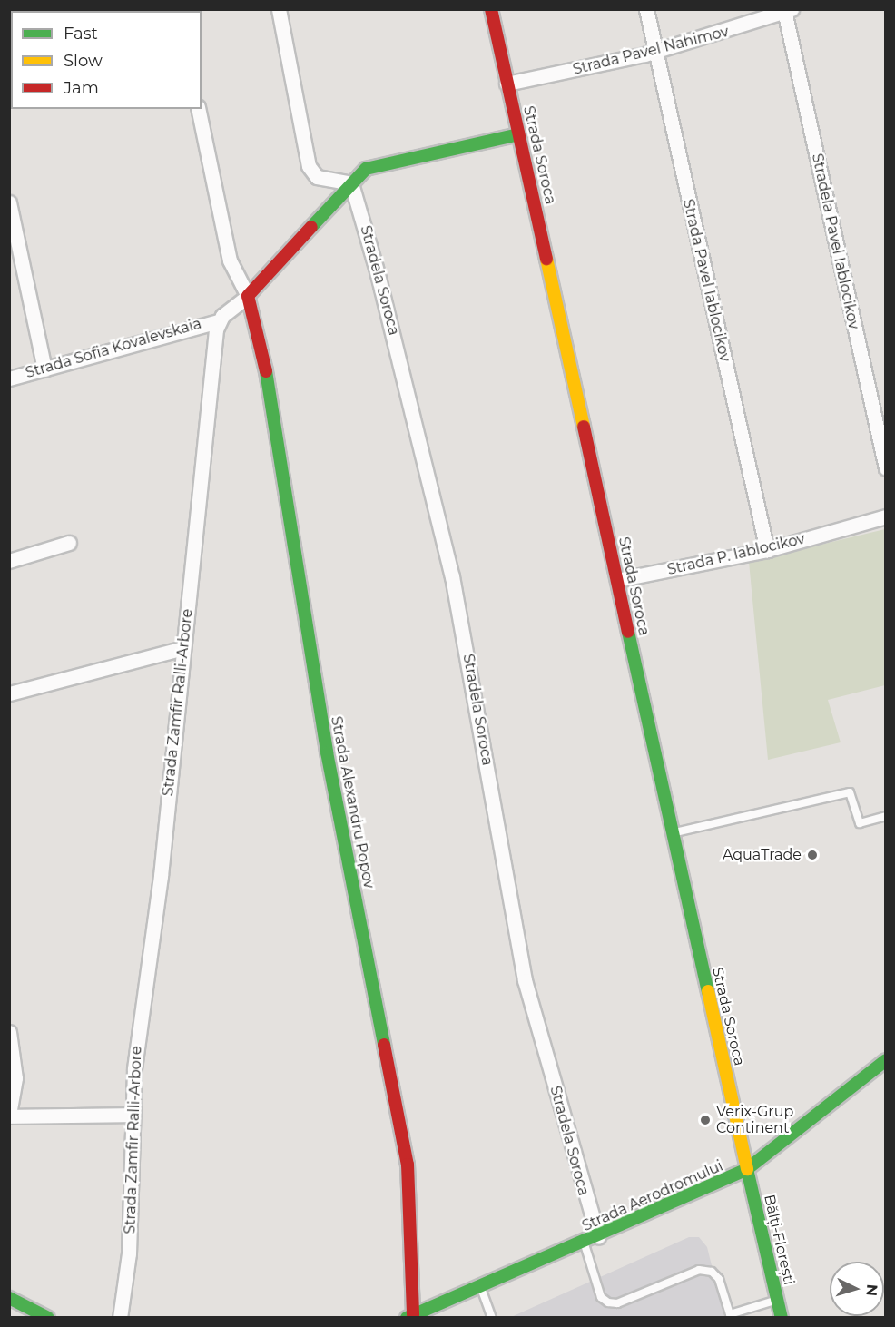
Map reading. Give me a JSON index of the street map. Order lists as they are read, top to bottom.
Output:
{
  "streets": {
    "main road": [
      "Strada Soroca",
      "Strada Alexandru Popov",
      "Strada Aerodromului",
      "Bălți-Florești"
    ],
    "street": [
      "Strada Pavel Nahimov",
      "Stradela Pavel Iablocikov",
      "Stradela Sorocа",
      "Strada Pavel Iablocikov",
      "Strada Sofia Kovalevskaia",
      "Strada P. Iablocikov",
      "Strada Zamfir Ralli-Arbore"
    ]
  },
  "crossings": [
    ["Strada Pavel Nahimov", "Strada Soroca"],
    ["Strada Pavel Nahimov", "Stradela Pavel Iablocikov"],
    ["Strada Pavel Nahimov", "Strada Pavel Iablocikov"],
    ["Strada Soroca", "Strada P. Iablocikov"],
    ["Strada Soroca", "Strada Aerodromului"],
    ["Strada Soroca", "Bălți-Florești"],
    ["Stradela Sorocа", "Strada Aerodromului"],
    ["Strada Pavel Iablocikov", "Strada P. Iablocikov"],
    ["Strada Sofia Kovalevskaia", "Strada Zamfir Ralli-Arbore"],
    ["Strada Alexandru Popov", "Strada Aerodromului"],
    ["Strada Aerodromului", "Bălți-Florești"]
  ],
  "places": ["AquaTrade", "Verix-Grup Continent"],
  "legend": ["Fast", "Slow", "Jam"],
  "north": "right"
}
